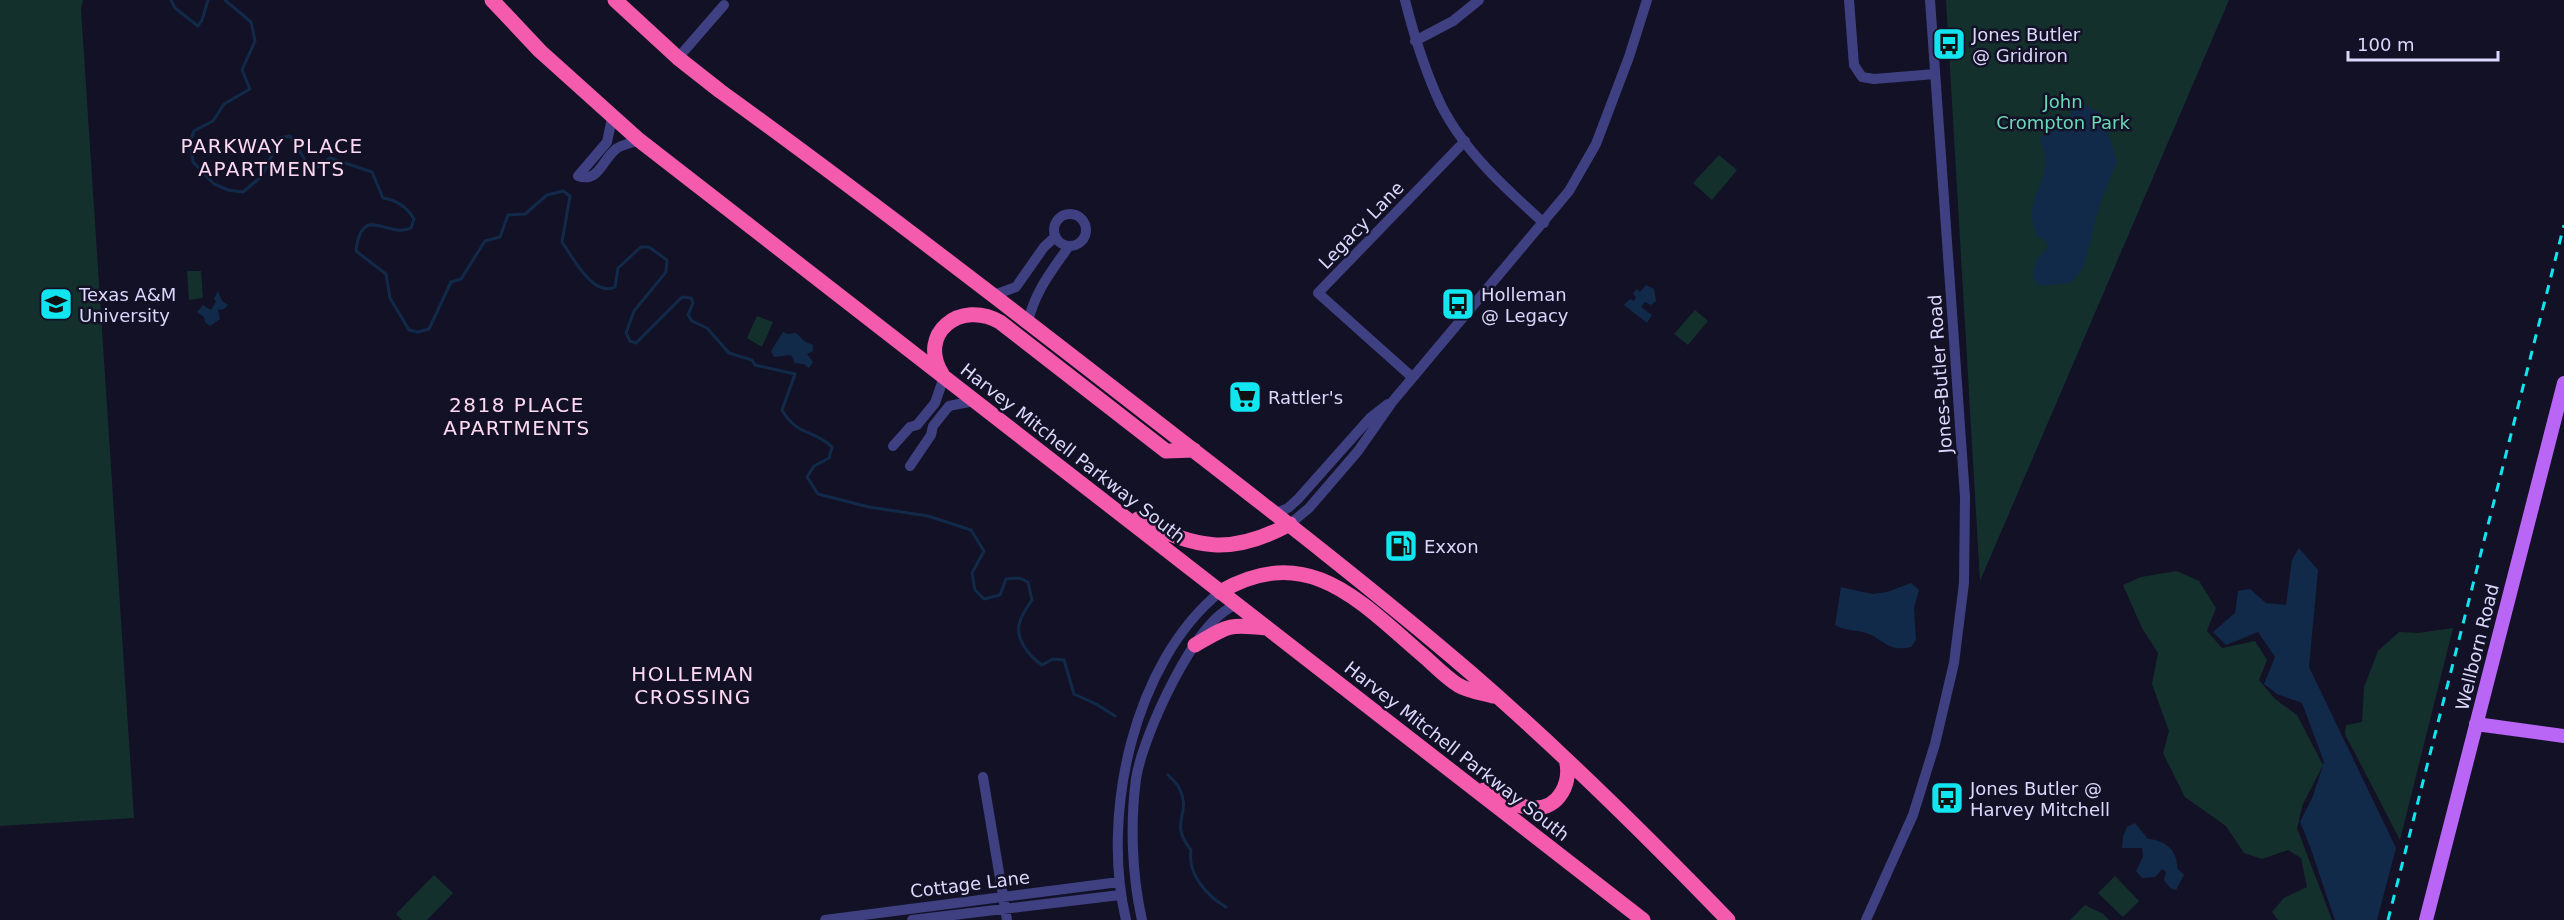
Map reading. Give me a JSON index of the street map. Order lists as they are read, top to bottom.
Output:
{
  "streets": {
    "highway": ["Harvey Mitchell Parkway South"],
    "main road": ["Wellborn Road"],
    "street": ["Legacy Lane", "Jones-Butler Road", "Cottage Lane"]
  },
  "districts": ["PARKWAY PLACE APARTMENTS", "2818 PLACE APARTMENTS", "HOLLEMAN CROSSING"],
  "parks": ["John Crompton Park"],
  "places": {
    "bus stop": ["Jones Butler @ Gridiron", "Holleman @ Legacy", "Jones Butler @ Harvey Mitchell"],
    "school or university": ["Texas A&M University"],
    "supermarket": ["Rattler's"],
    "fuel station": ["Exxon"]
  },
  "scale_bar": "100 m"
}
